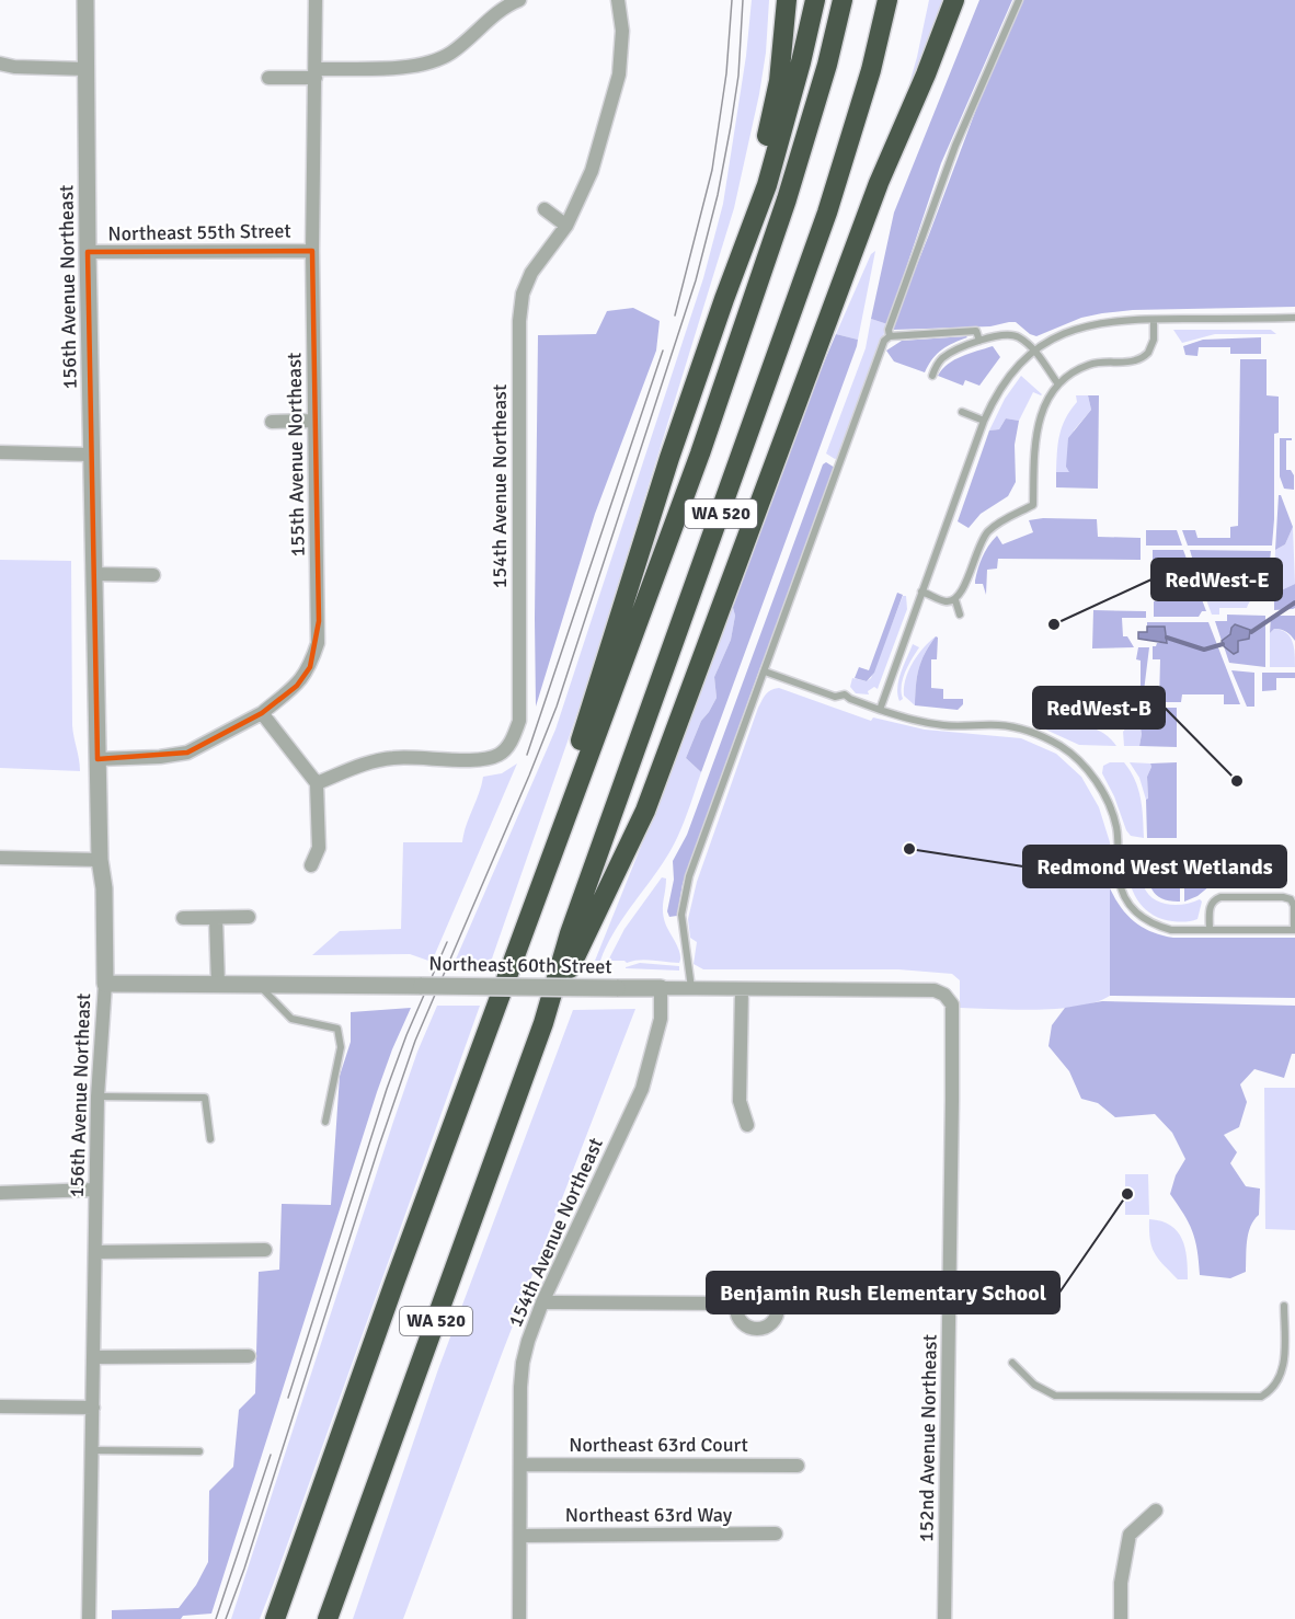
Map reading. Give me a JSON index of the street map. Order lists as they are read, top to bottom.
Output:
{
  "streets": {
    "highway": ["WA 520"],
    "street": [
      "Northeast 55th Street",
      "156th Avenue Northeast",
      "155th Avenue Northeast",
      "154th Avenue Northeast",
      "Northeast 60th Street",
      "152nd Avenue Northeast",
      "Northeast 63rd Court",
      "Northeast 63rd Way"
    ]
  },
  "crossings": [
    ["Northeast 55th Street", "156th Avenue Northeast"],
    ["Northeast 55th Street", "155th Avenue Northeast"],
    ["156th Avenue Northeast", "155th Avenue Northeast"],
    ["156th Avenue Northeast", "Northeast 60th Street"],
    ["154th Avenue Northeast", "Northeast 60th Street"],
    ["154th Avenue Northeast", "Northeast 63rd Court"],
    ["154th Avenue Northeast", "Northeast 63rd Way"],
    ["Northeast 60th Street", "152nd Avenue Northeast"]
  ],
  "places": [
    "RedWest-E",
    "RedWest-B",
    "Redmond West Wetlands",
    "Benjamin Rush Elementary School"
  ]
}
